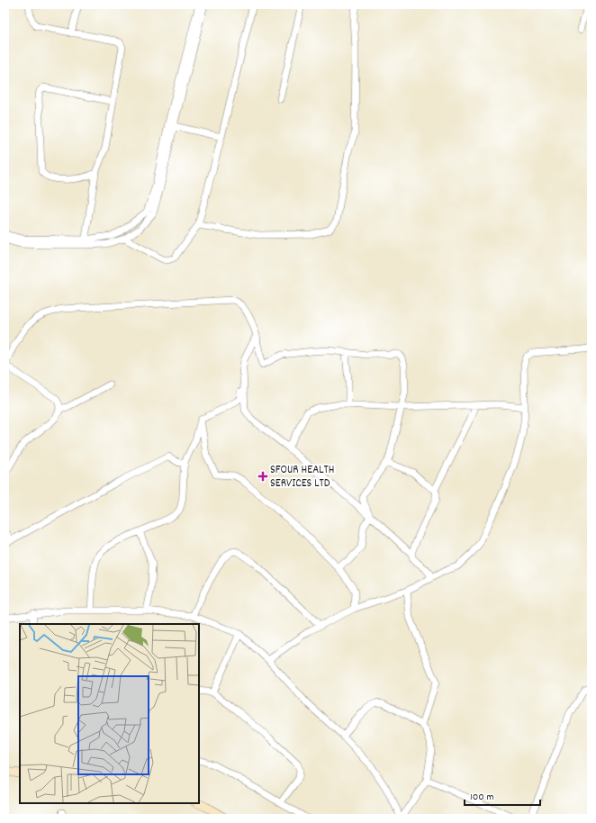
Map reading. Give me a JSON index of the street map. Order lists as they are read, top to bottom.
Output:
{
  "places": {
    "health": ["SFOUR HEALTH SERVICES LTD"]
  },
  "scale_bar": "100 m"
}
